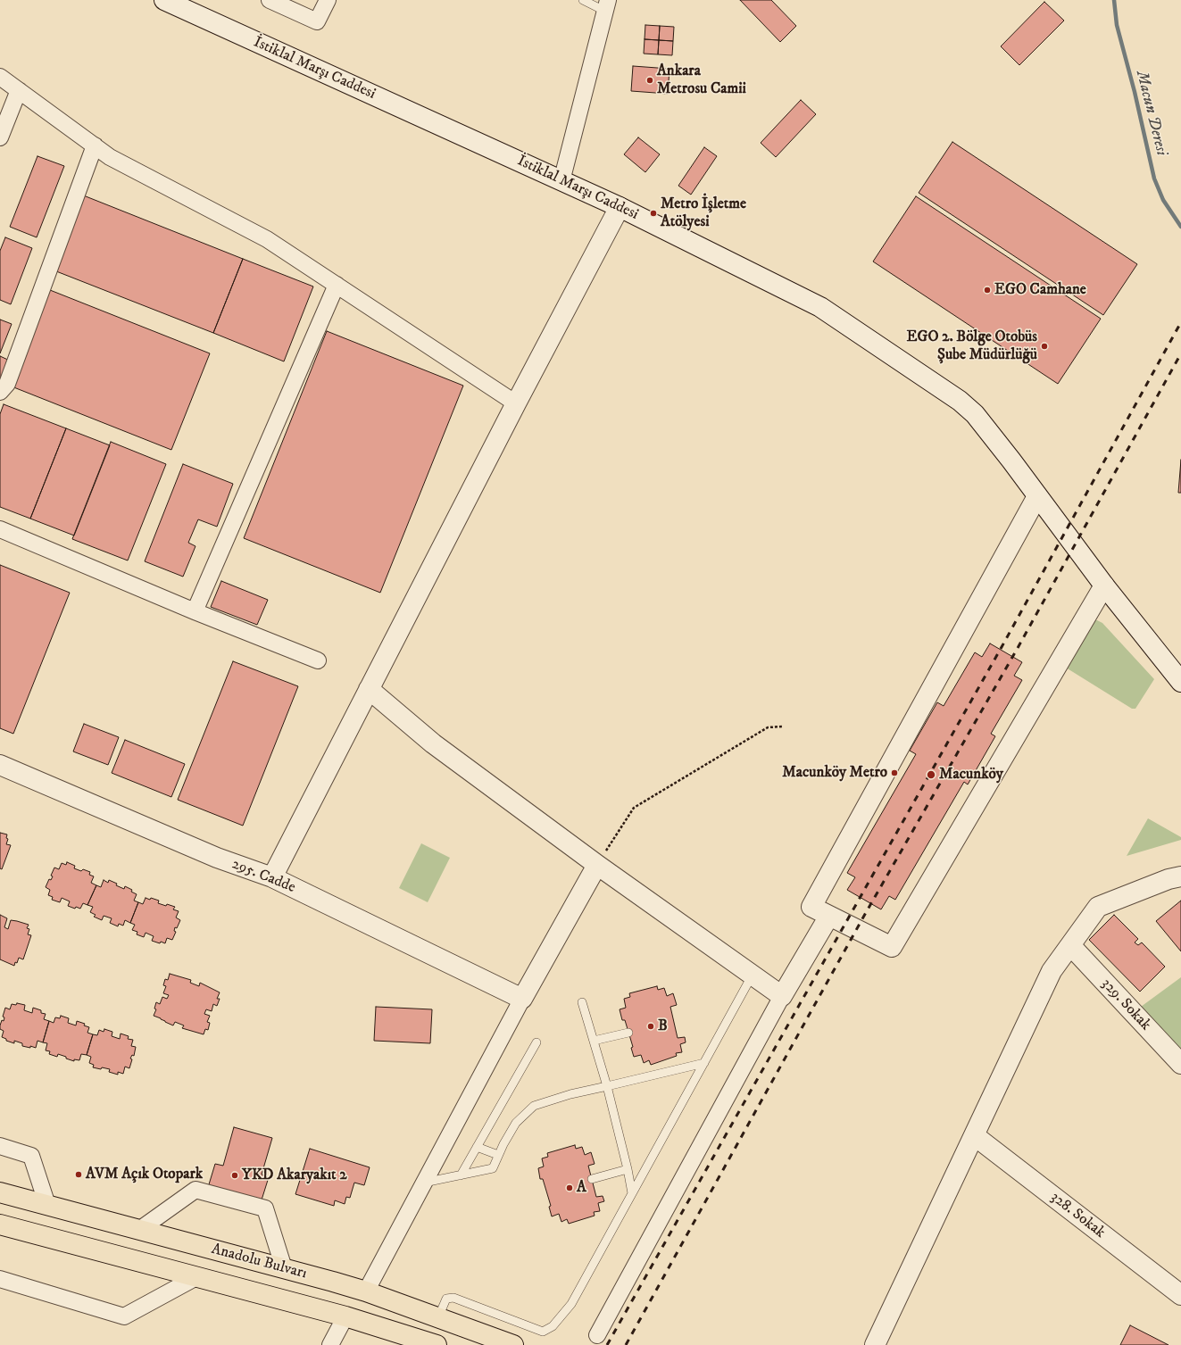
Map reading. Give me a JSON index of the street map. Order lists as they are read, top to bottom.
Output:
{
  "streets": {
    "main road": ["Anadolu Bulvarı"],
    "street": [
      "İstiklal Marşı Caddesi",
      "295. Cadde",
      "329. Sokak",
      "328. Sokak"
    ]
  },
  "water": ["Macun Deresi"],
  "places": [
    "Ankara Metrosu Camii",
    "Metro İşletme Atölyesi",
    "EGO Camhane",
    "EGO 2. Bölge Otobüs Şube Müdürlüğü",
    "Macunköy Metro",
    "Macunköy",
    "B",
    "AVM Açık Otopark",
    "YKD Akaryakıt 2",
    "A"
  ]
}
